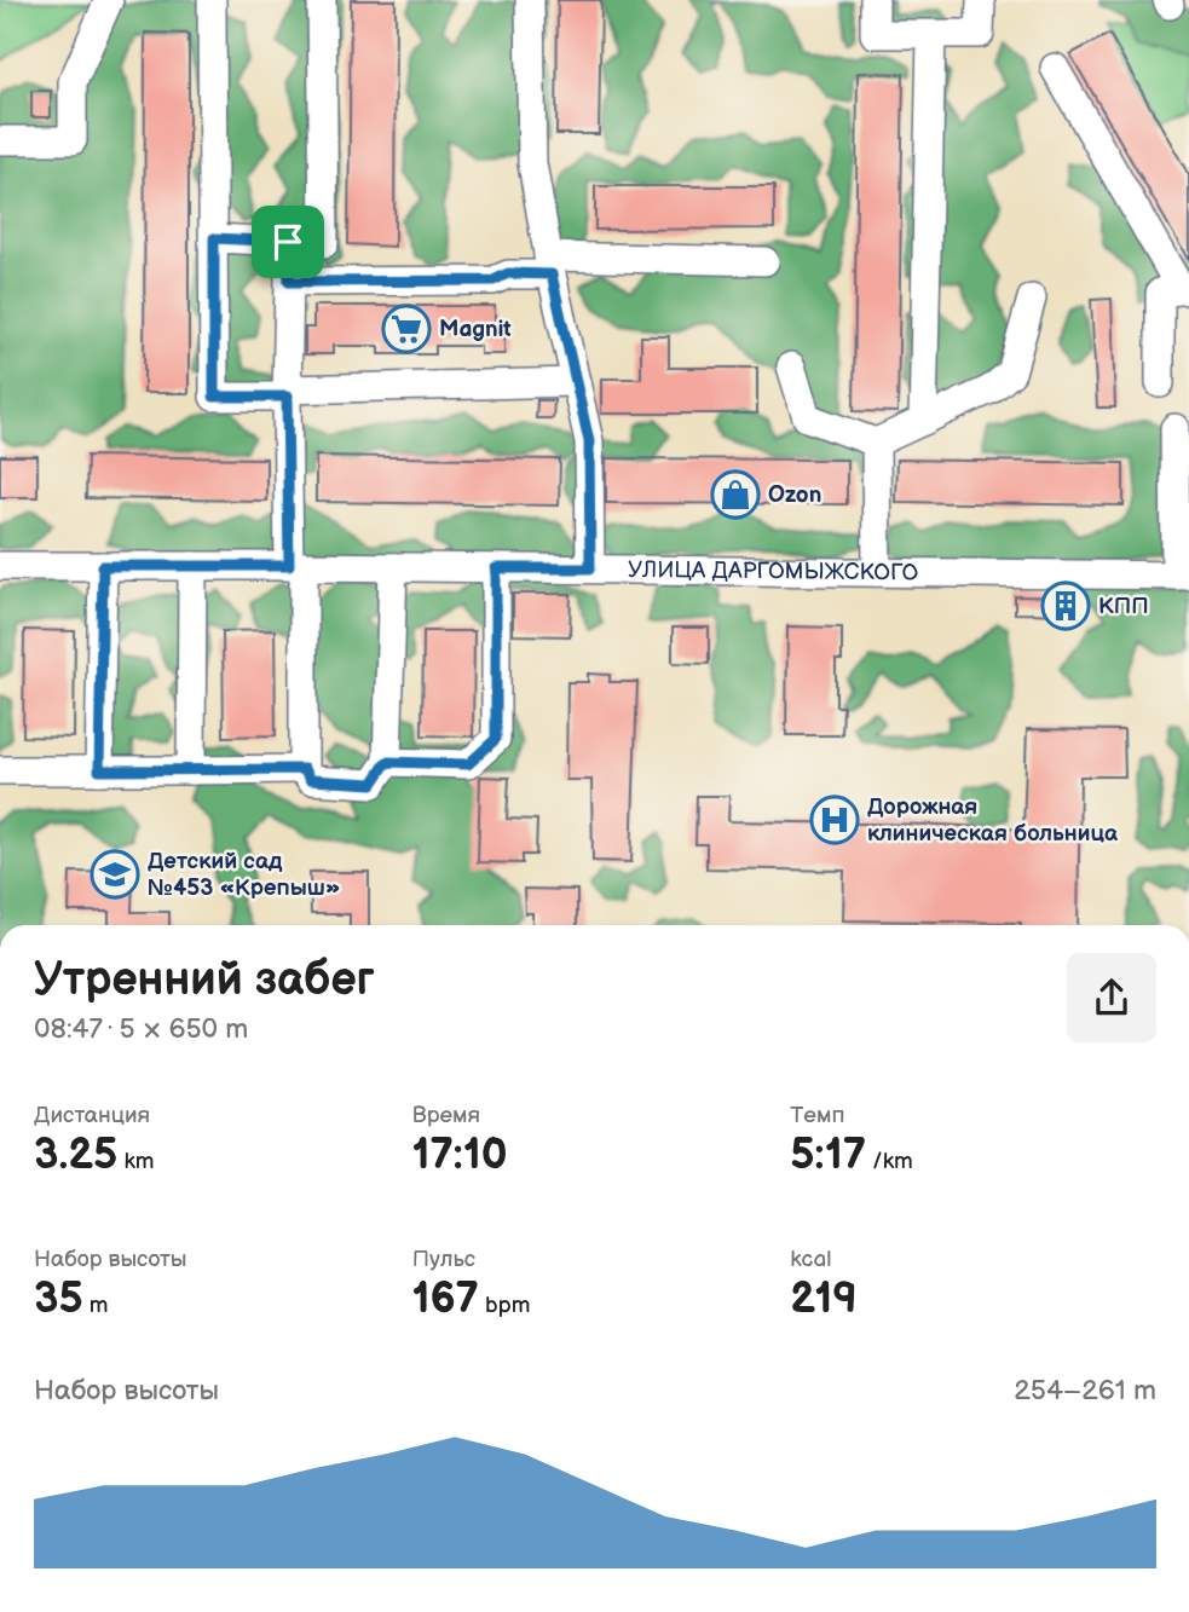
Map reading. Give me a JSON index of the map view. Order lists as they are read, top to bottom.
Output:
{
  "streets": {
    "street": ["УЛИЦА ДАРГОМЫЖСКОГО"]
  },
  "places": {
    "supermarket": ["Magnit"],
    "shop": ["Ozon"],
    "building": ["КПП"],
    "hospital": ["Дорожная клиническая больница"],
    "school or university": ["Детский сад №453 «Крепыш»"]
  },
  "page": {
    "heading": ["Утренний забег", "08:47 · 5 × 650 m"],
    "stats": [
      ["Дистанция", "3.25 km"],
      ["Время", "17:10"],
      ["Темп", "5:17 /km"],
      ["Набор высоты", "35 m"],
      ["Пульс", "167 bpm"],
      ["kcal", "219"]
    ],
    "chart": ["Набор высоты", "254–261 m"]
  }
}
